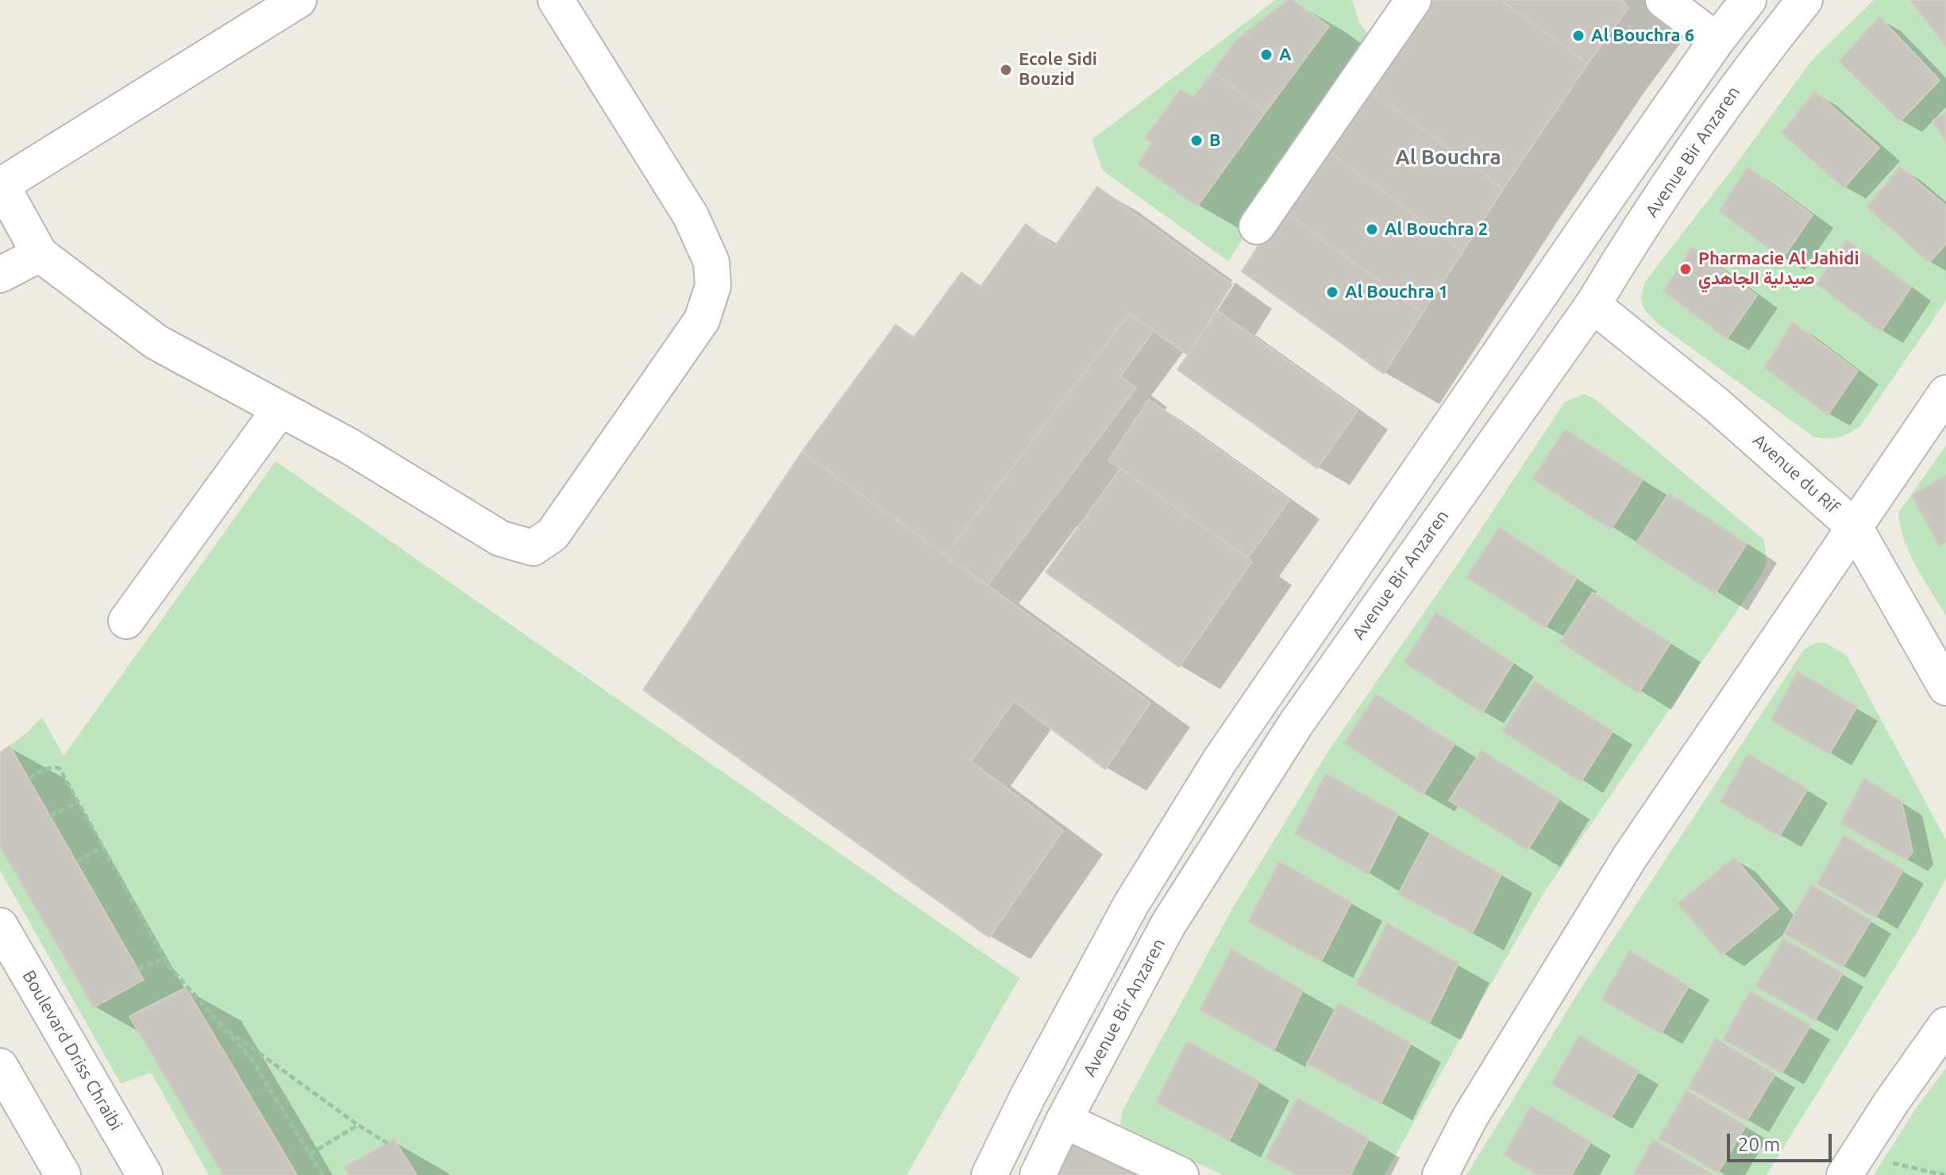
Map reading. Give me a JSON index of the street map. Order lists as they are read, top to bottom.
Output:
{
  "streets": {
    "street": ["Avenue Bir Anzaren", "Avenue du Rif", "Boulevard Driss Chraibi"]
  },
  "crossings": [
    ["Avenue Bir Anzaren", "Avenue du Rif"]
  ],
  "districts": ["Al Bouchra"],
  "places": [
    "Al Bouchra 6",
    "A",
    "Ecole Sidi Bouzid",
    "B",
    "Al Bouchra 2",
    "Pharmacie Al Jahidi صيدلية الجاهدي",
    "Al Bouchra 1"
  ],
  "scale_bar": "20 m"
}
